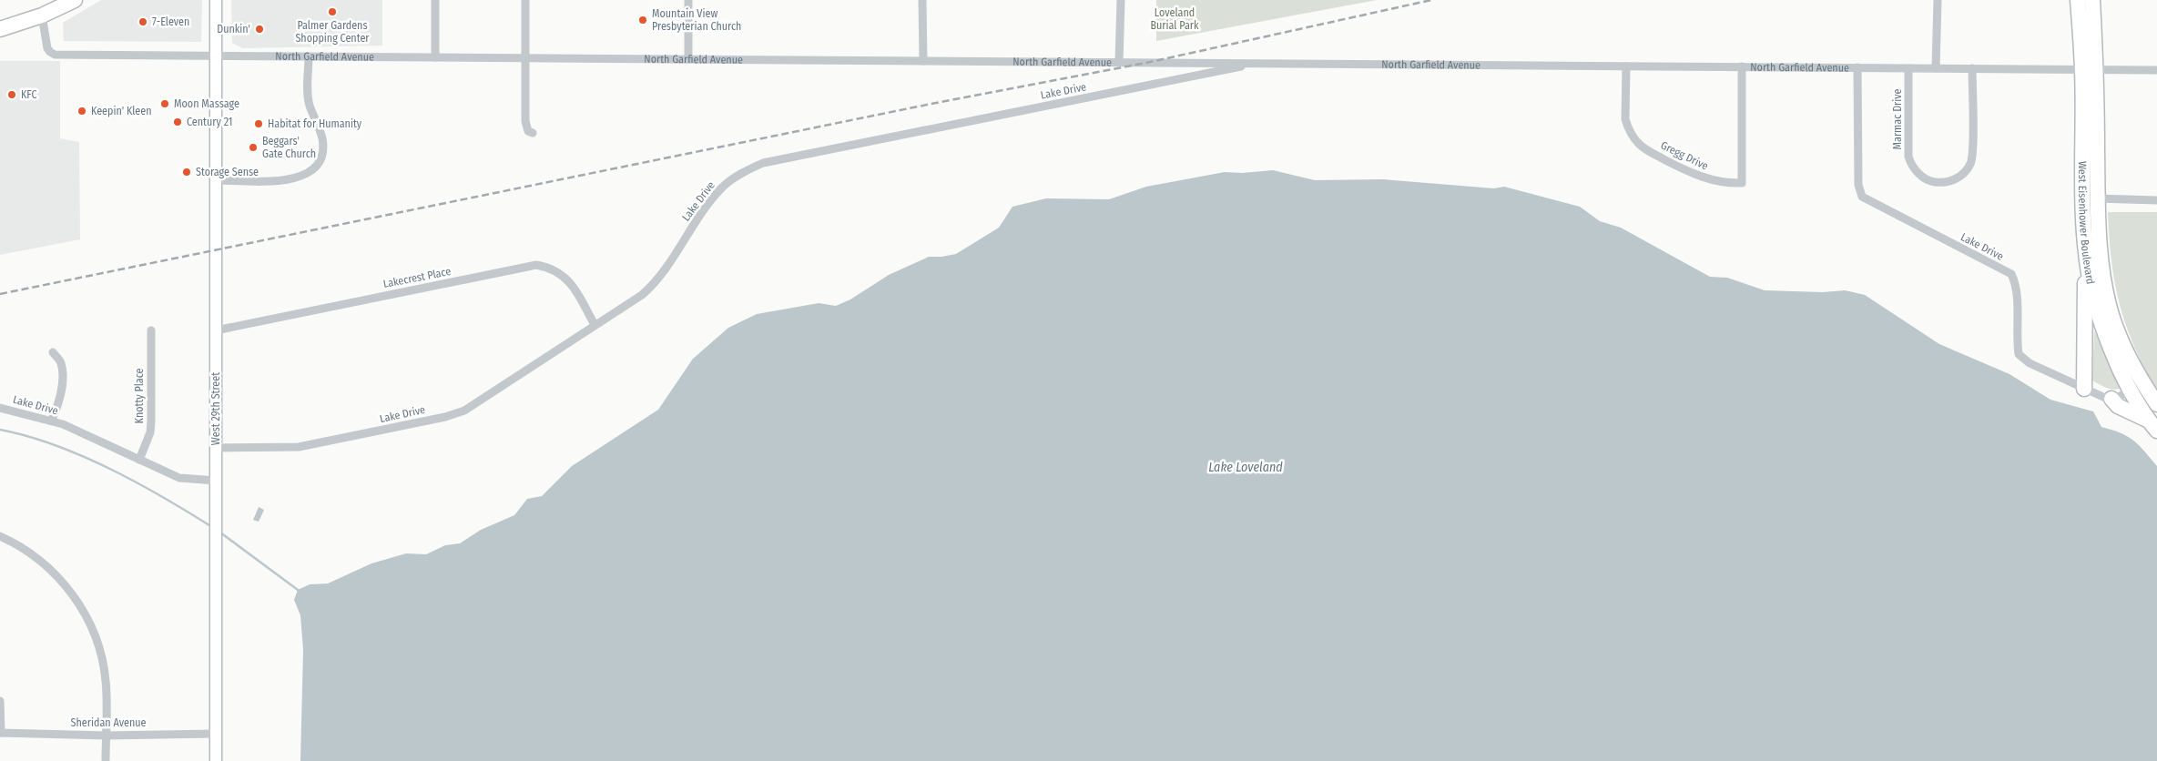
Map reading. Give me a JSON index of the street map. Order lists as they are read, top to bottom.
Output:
{
  "streets": {
    "highway": ["West Eisenhower Boulevard"],
    "main road": ["West 29th Street"],
    "street": [
      "North Garfield Avenue",
      "Lake Drive",
      "Marmac Drive",
      "Gregg Drive",
      "Lakecrest Place",
      "Knotty Place",
      "Sheridan Avenue"
    ]
  },
  "crossings": [
    ["North Garfield Avenue", "Lake Drive"],
    ["North Garfield Avenue", "Marmac Drive"],
    ["North Garfield Avenue", "Gregg Drive"],
    ["North Garfield Avenue", "West Eisenhower Boulevard"],
    ["North Garfield Avenue", "West 29th Street"],
    ["Lake Drive", "Lakecrest Place"],
    ["Lake Drive", "Knotty Place"],
    ["Lake Drive", "West 29th Street"],
    ["Lakecrest Place", "West 29th Street"],
    ["West 29th Street", "Sheridan Avenue"]
  ],
  "water": ["Lake Loveland"],
  "parks": ["Loveland Burial Park"],
  "places": [
    "Palmer Gardens Shopping Center",
    "Mountain View Presbyterian Church",
    "7-Eleven",
    "Dunkin'",
    "KFC",
    "Moon Massage",
    "Keepin' Kleen",
    "Century 21",
    "Habitat for Humanity",
    "Beggars' Gate Church",
    "Storage Sense"
  ]
}
